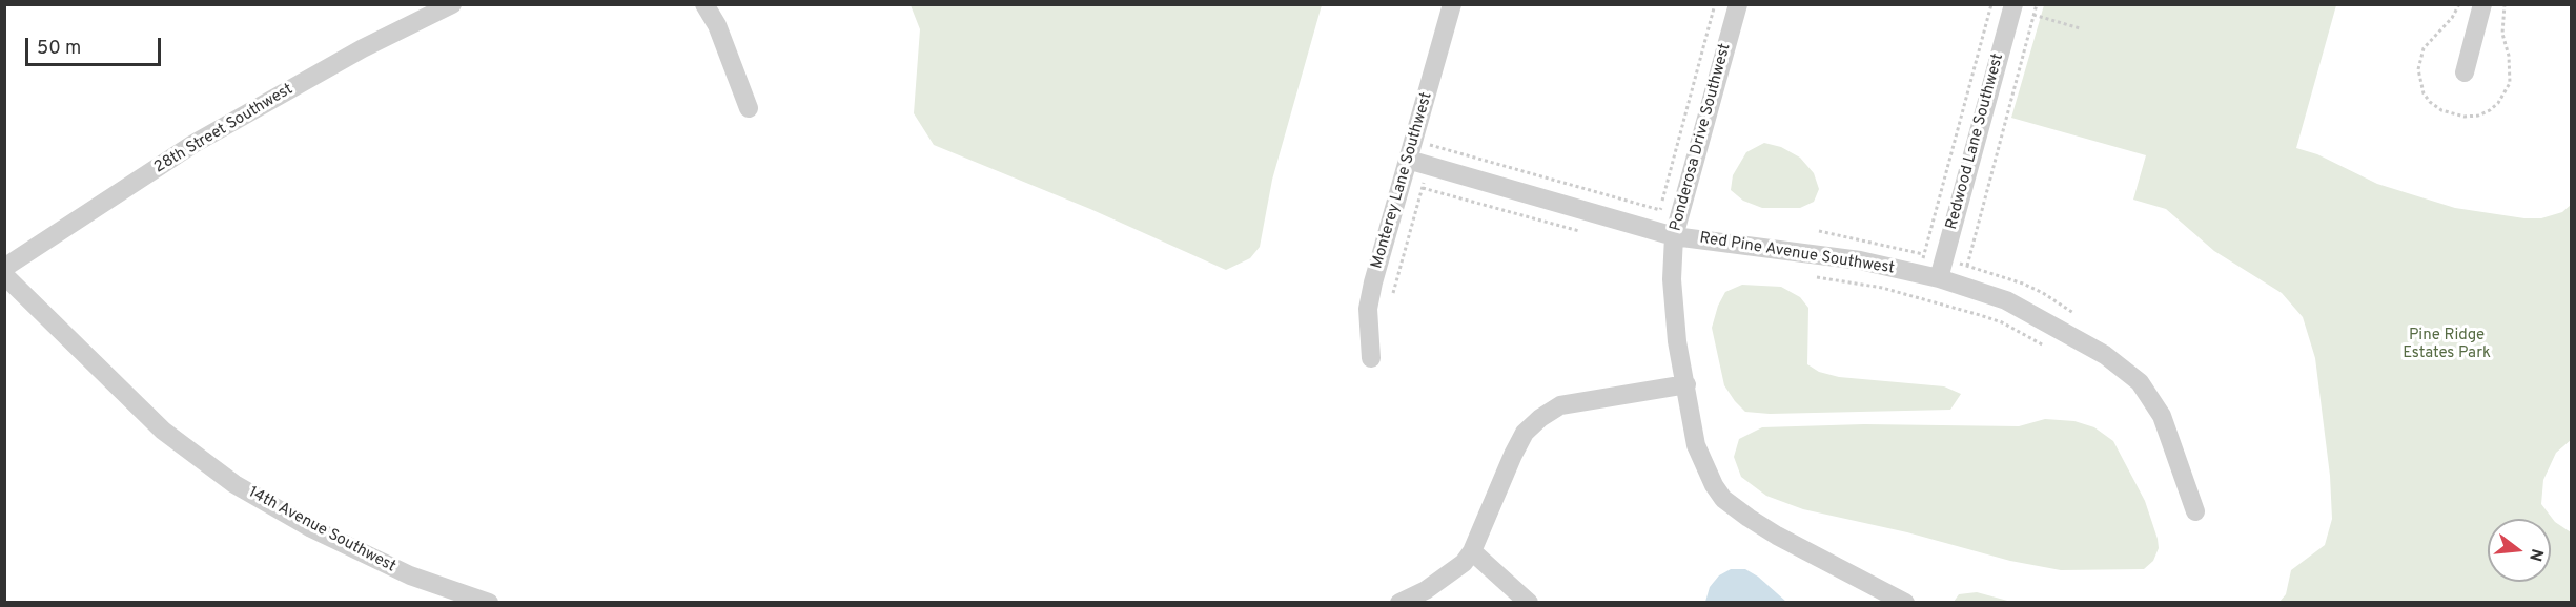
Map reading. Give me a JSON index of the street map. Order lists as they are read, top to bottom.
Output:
{
  "streets": {
    "street": [
      "28th Street Southwest",
      "Ponderosa Drive Southwest",
      "Redwood Lane Southwest",
      "Monterey Lane Southwest",
      "Red Pine Avenue Southwest",
      "14th Avenue Southwest"
    ]
  },
  "crossings": [
    ["Ponderosa Drive Southwest", "Red Pine Avenue Southwest"],
    ["Redwood Lane Southwest", "Red Pine Avenue Southwest"],
    ["Monterey Lane Southwest", "Red Pine Avenue Southwest"]
  ],
  "parks": ["Pine Ridge Estates Park"],
  "scale_bar": "50 m",
  "north": "right"
}
